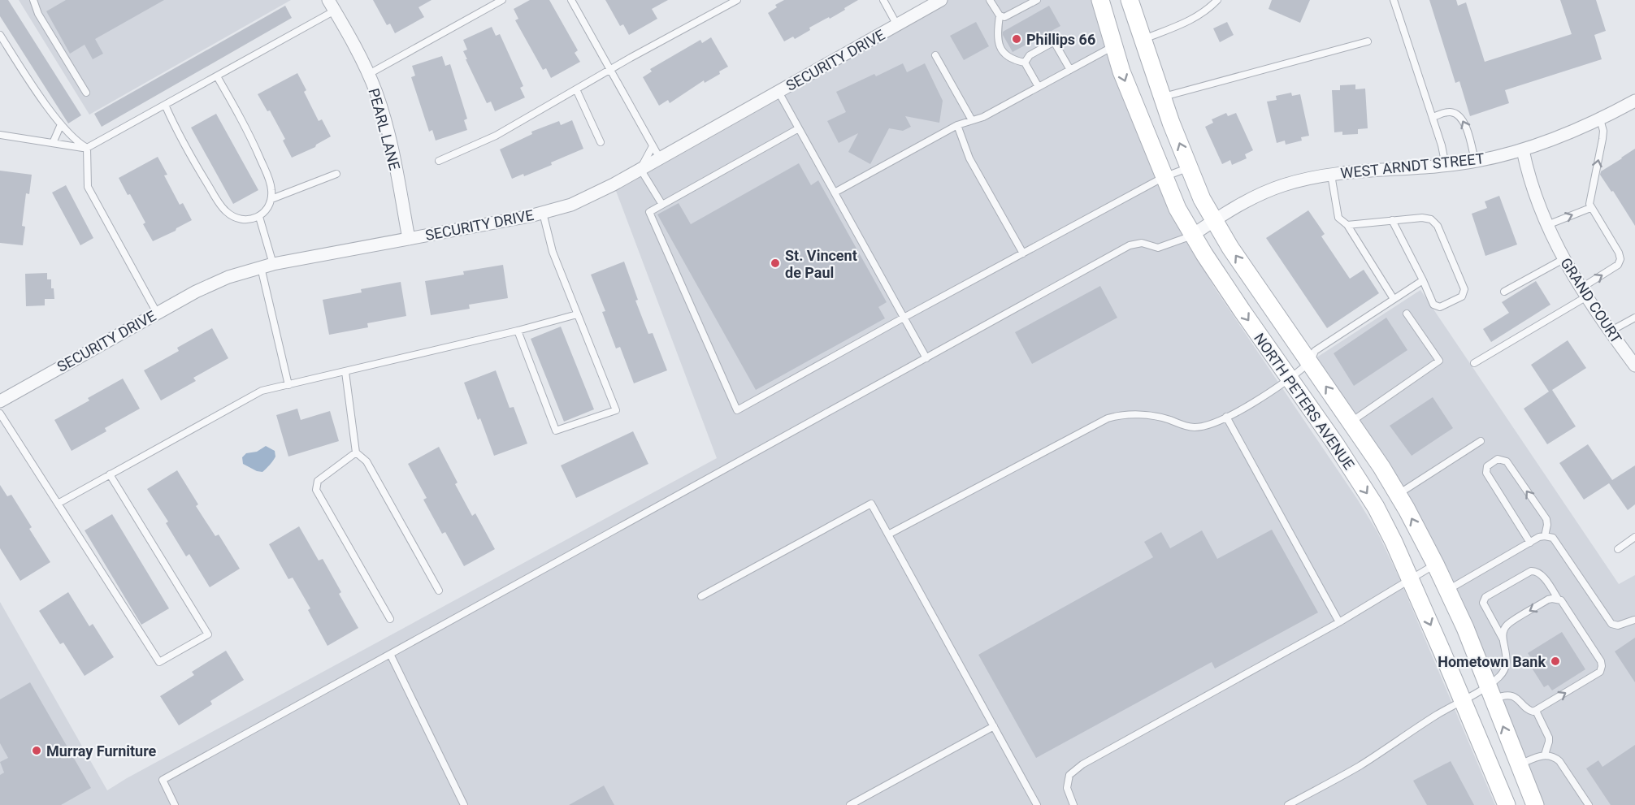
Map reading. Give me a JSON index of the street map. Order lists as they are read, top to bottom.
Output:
{
  "streets": {
    "main road": ["NORTH PETERS AVENUE"],
    "street": [
      "SECURITY DRIVE",
      "PEARL LANE",
      "WEST ARNDT STREET",
      "GRAND COURT"
    ]
  },
  "crossings": [
    ["SECURITY DRIVE", "PEARL LANE"],
    ["WEST ARNDT STREET", "GRAND COURT"],
    ["WEST ARNDT STREET", "NORTH PETERS AVENUE"]
  ],
  "places": [
    "Phillips 66",
    "St. Vincent de Paul",
    "Hometown Bank",
    "Murray Furniture"
  ]
}
